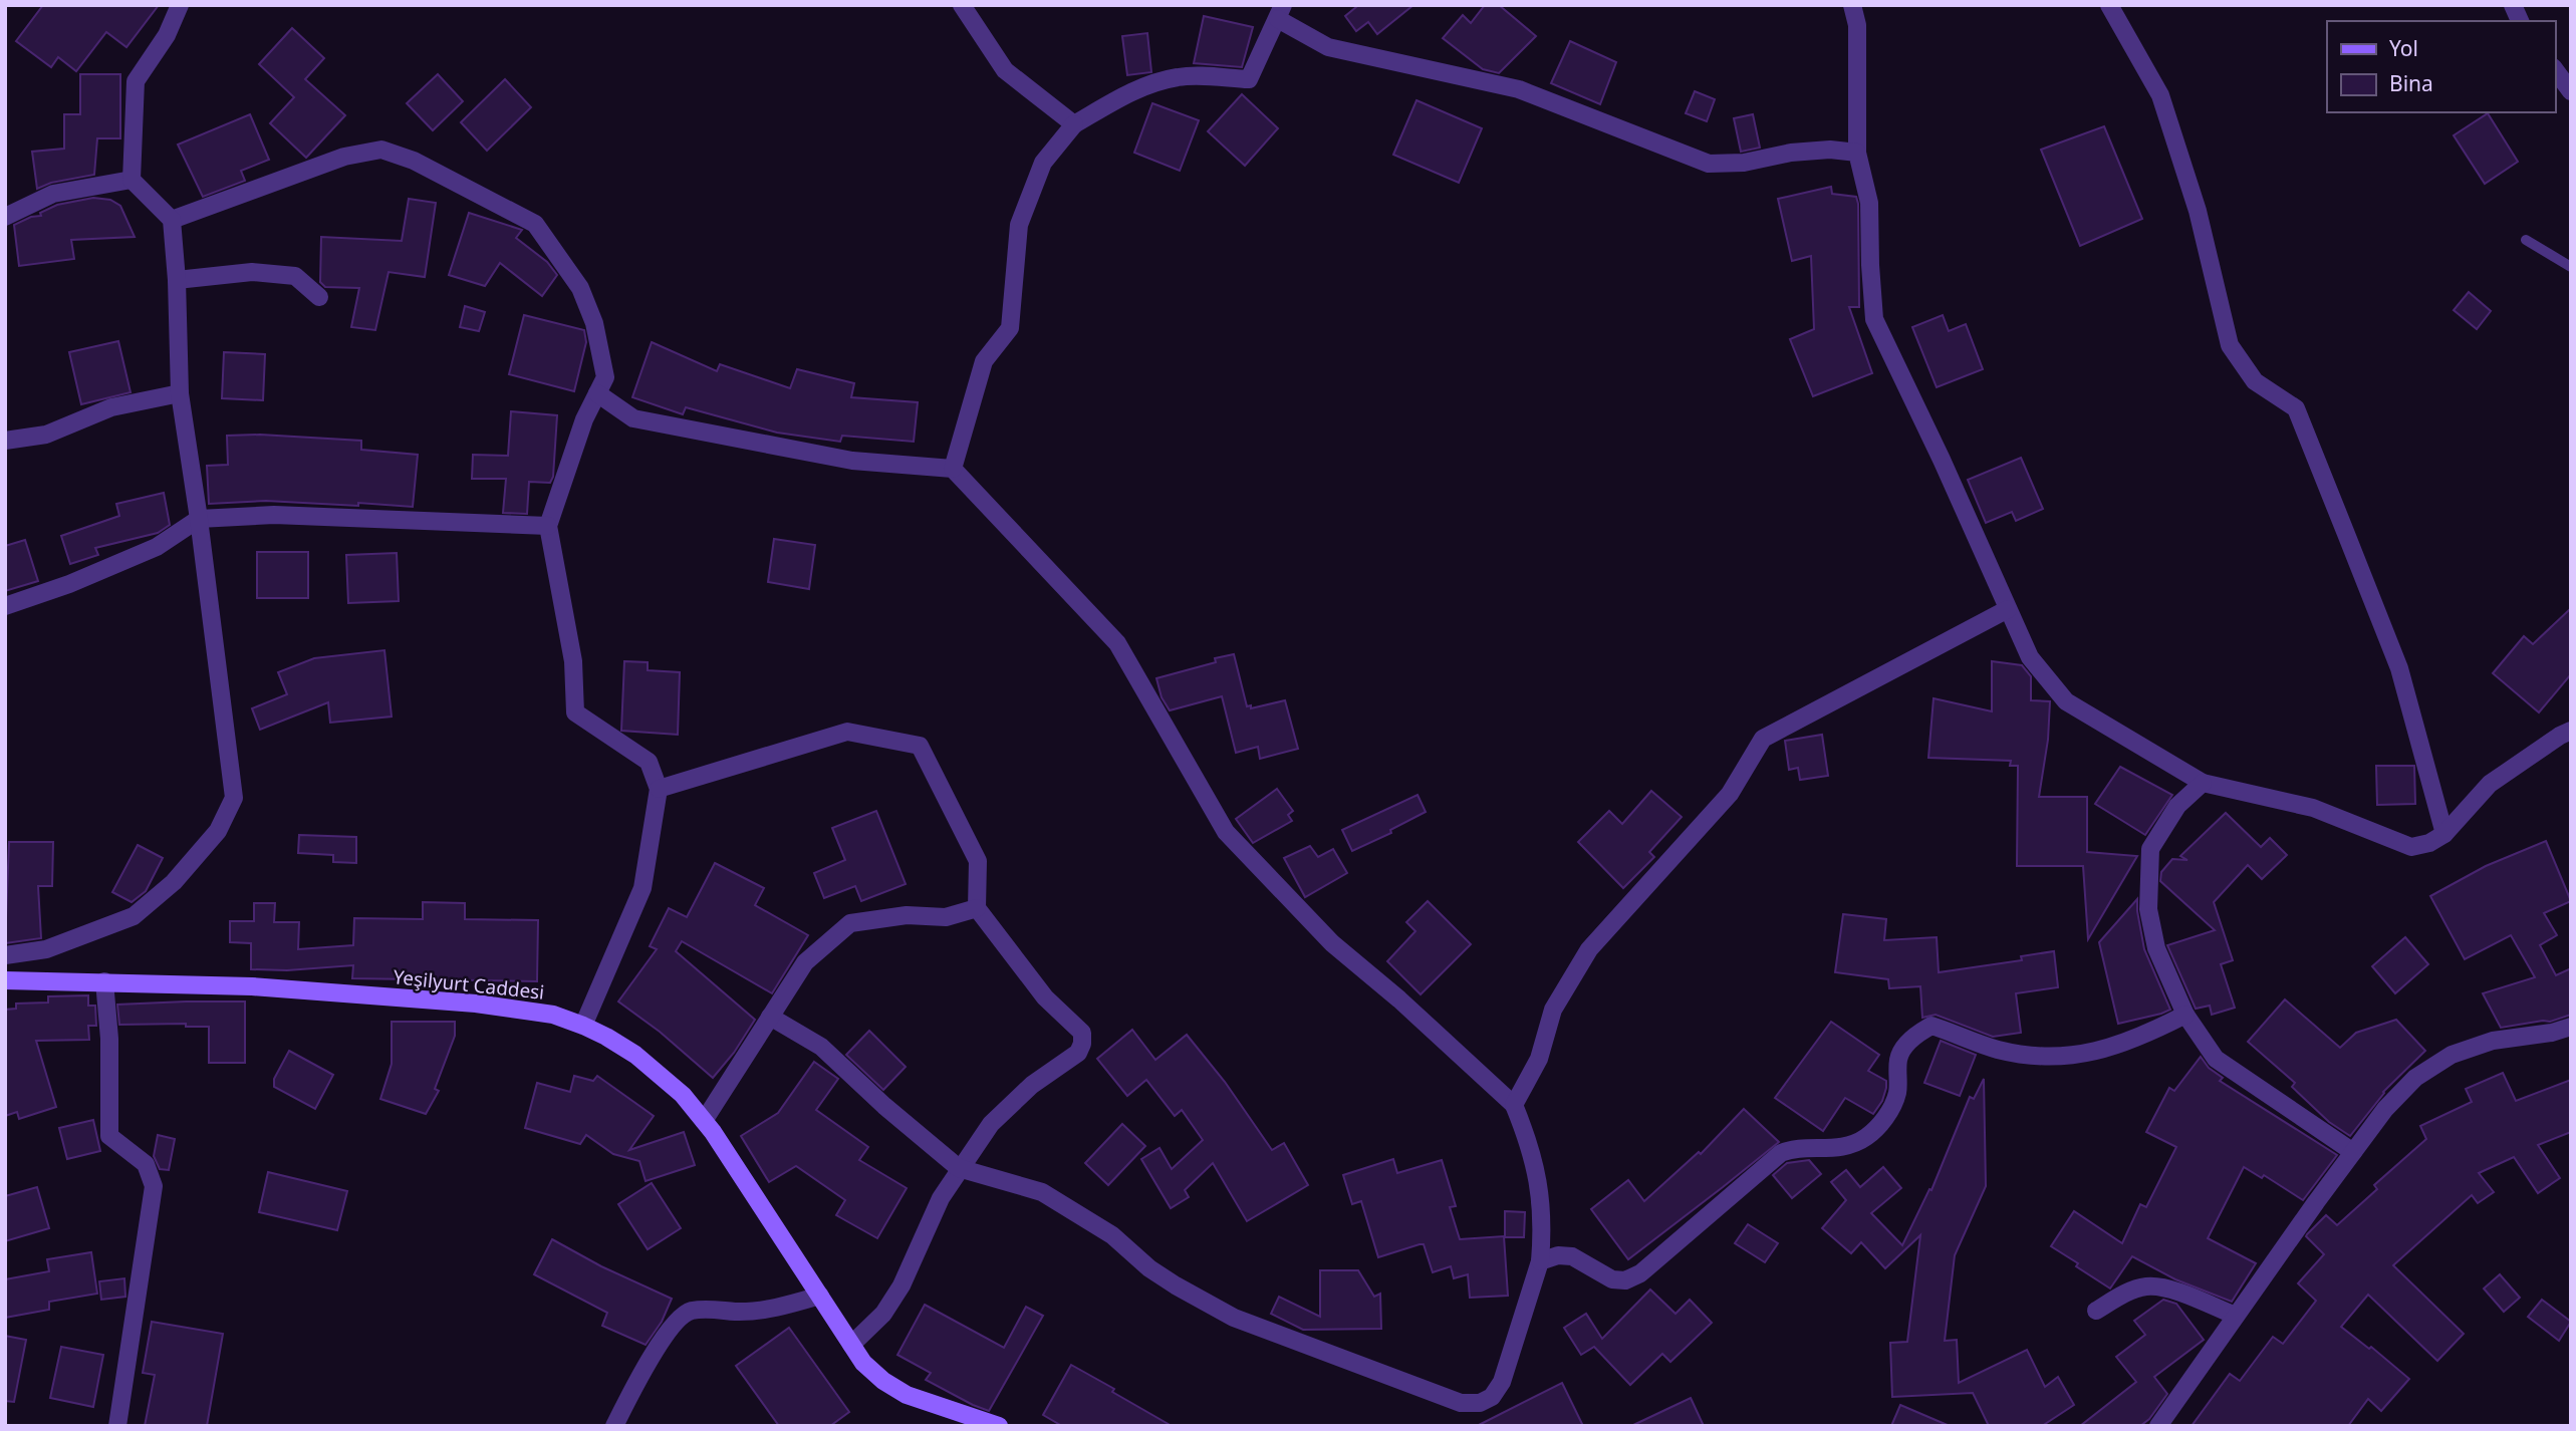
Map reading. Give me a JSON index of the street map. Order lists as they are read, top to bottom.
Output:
{
  "streets": {
    "main road": ["Yeşilyurt Caddesi"]
  },
  "legend": ["Yol", "Bina"]
}
